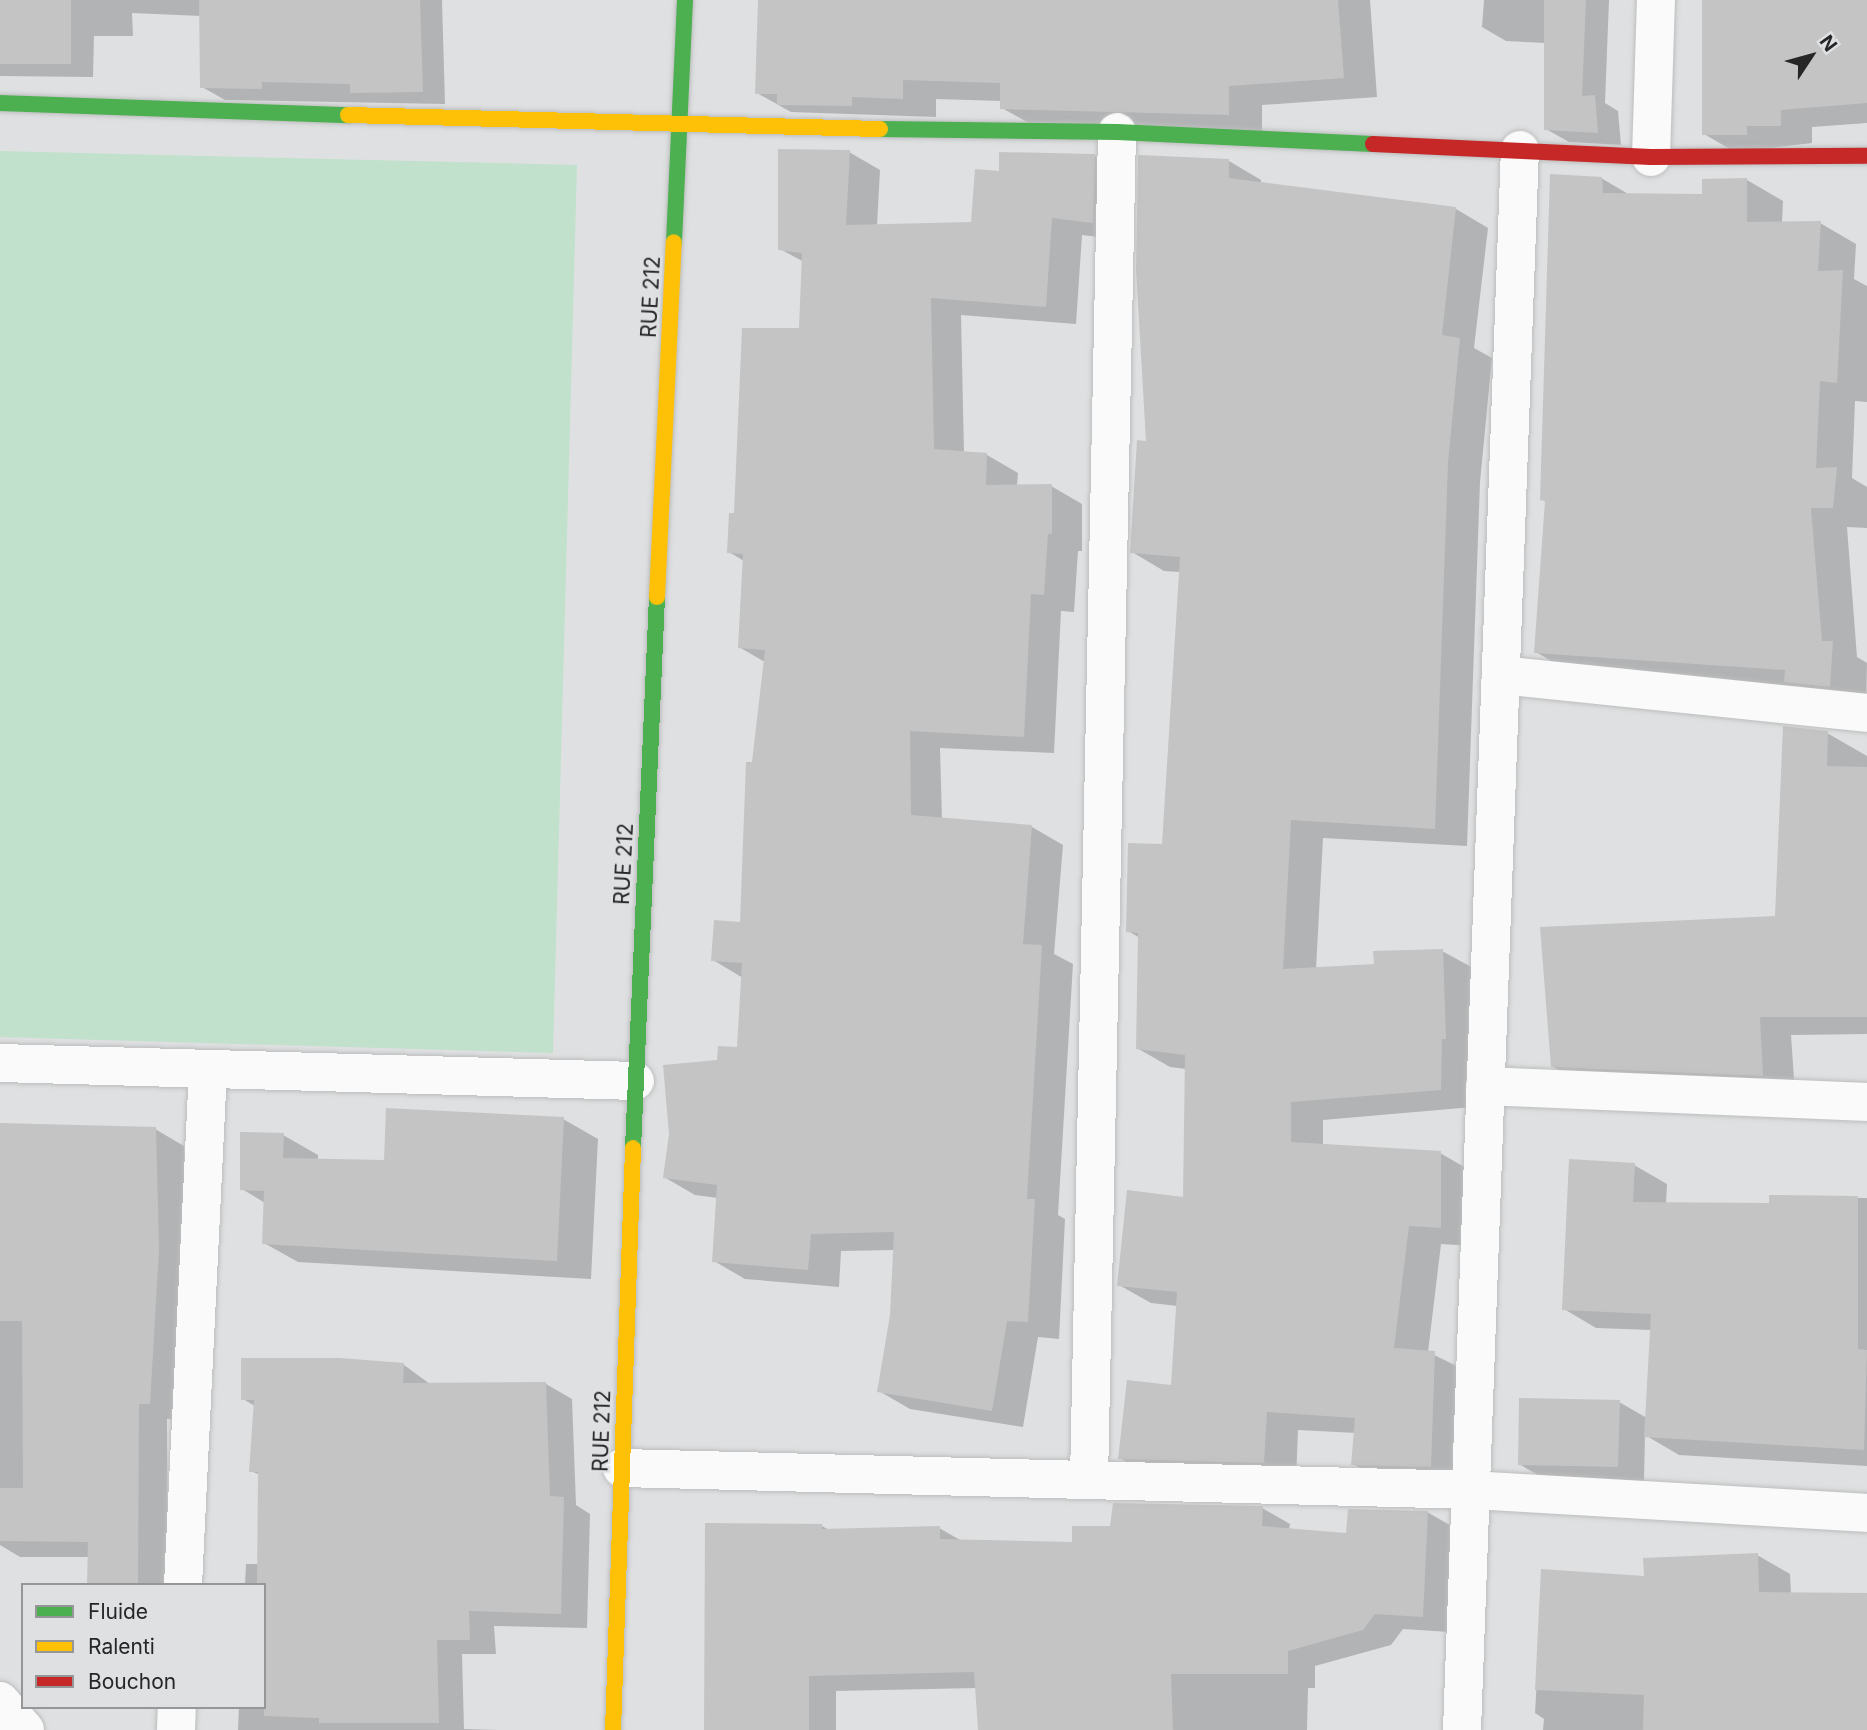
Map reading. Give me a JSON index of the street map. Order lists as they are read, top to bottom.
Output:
{
  "streets": {
    "street": ["RUE 212"]
  },
  "legend": ["Fluide", "Ralenti", "Bouchon"],
  "north": "top right"
}
